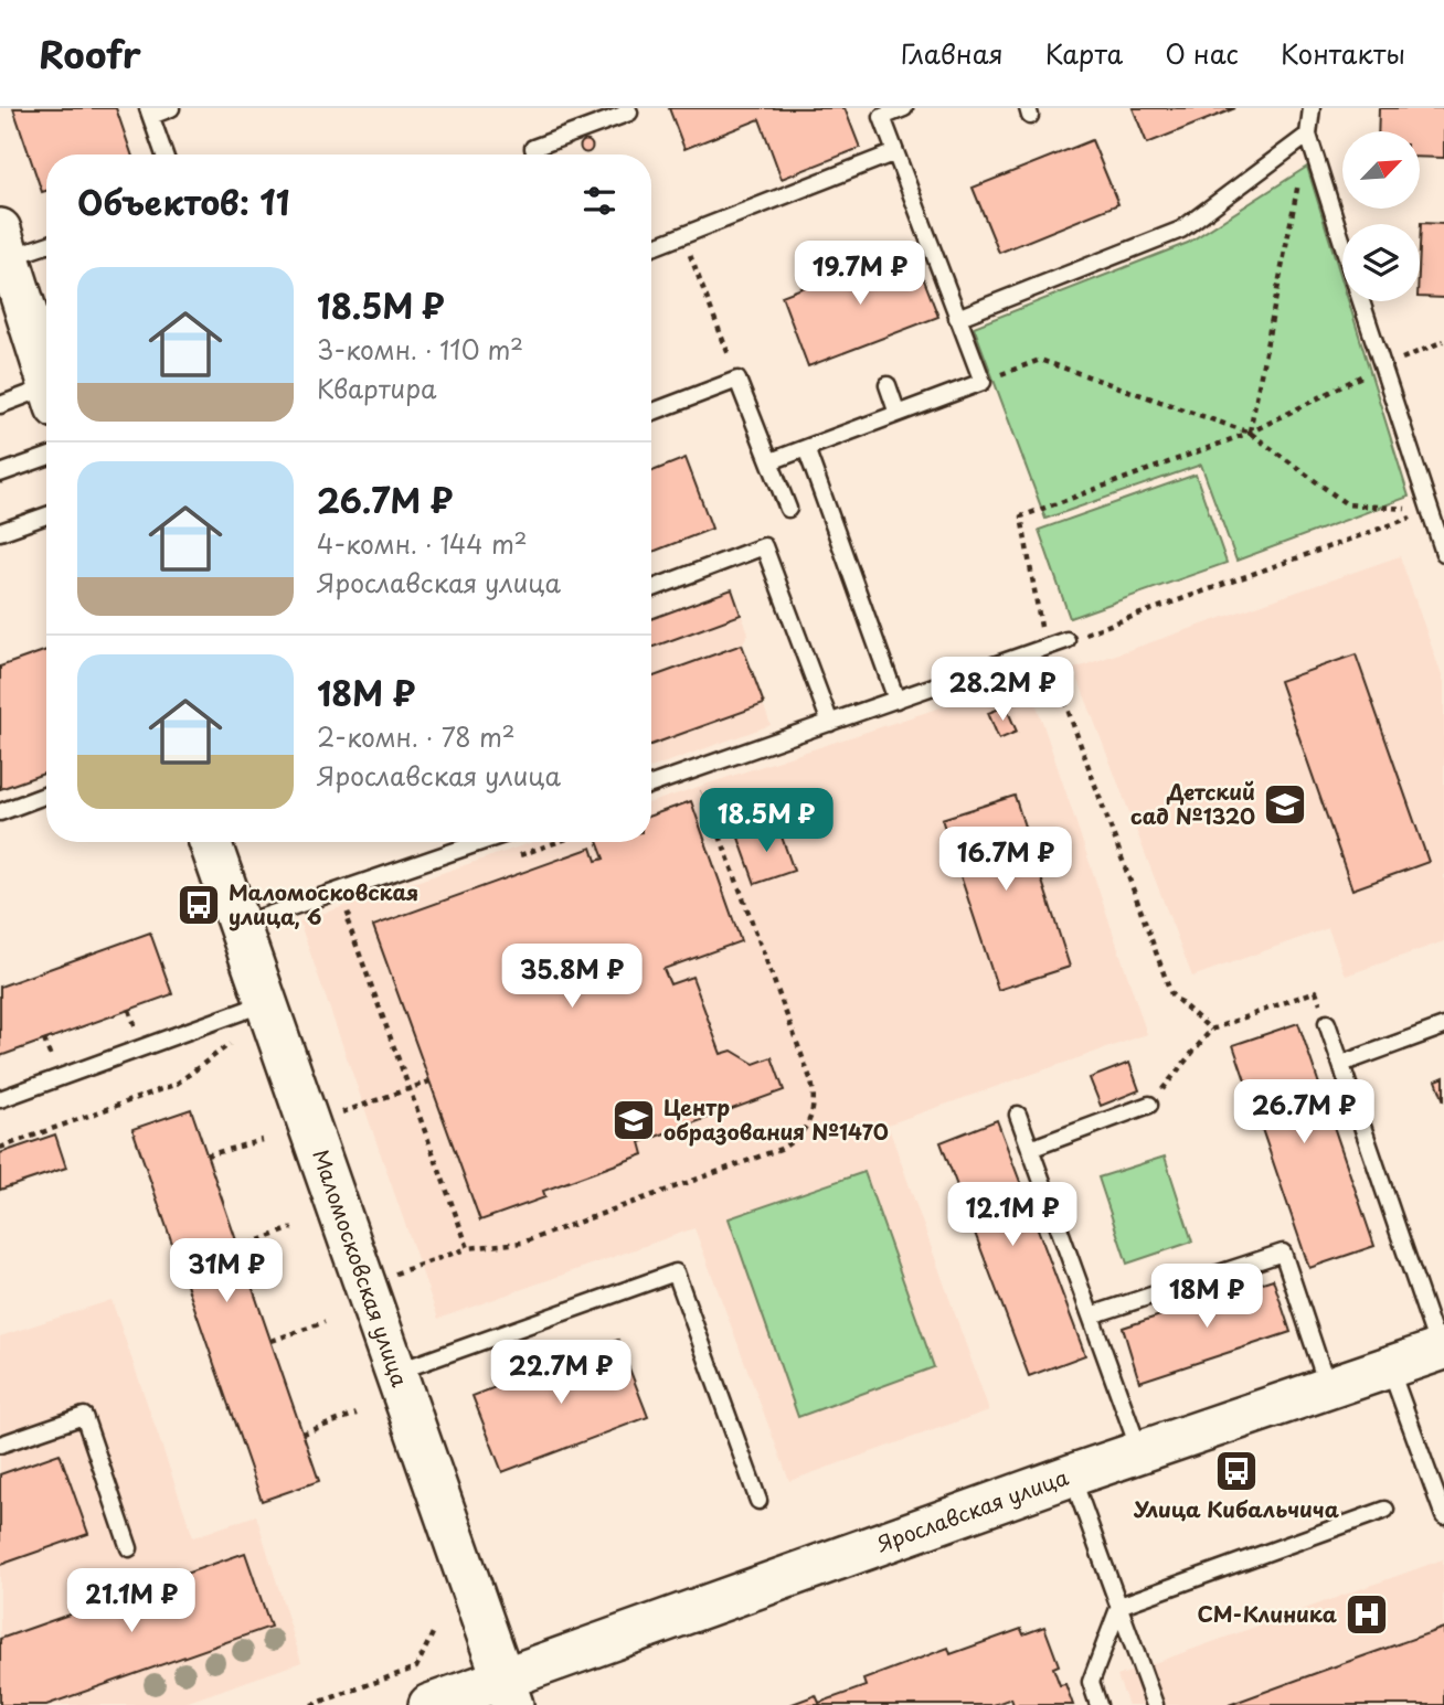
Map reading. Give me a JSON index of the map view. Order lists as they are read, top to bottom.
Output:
{
  "streets": {
    "street": ["Маломосковская улица", "Ярославская улица"]
  },
  "crossings": [
    ["Маломосковская улица", "Ярославская улица"]
  ],
  "places": {
    "school or university": ["Детский сад №1320", "Центр образования №1470"],
    "bus stop": ["Маломосковская улица, 6", "Улица Кибальчича"],
    "hospital": ["СМ-Клиника"]
  },
  "north": "top right",
  "page": {
    "header": "Roofr",
    "nav": [
      "Главная",
      "Карта",
      "О нас",
      "Контакты"
    ],
    "heading": "Объектов: 11",
    "price": [
      "19.7M ₽",
      "28.2M ₽",
      "18.5M ₽",
      "16.7M ₽",
      "35.8M ₽",
      "26.7M ₽",
      "12.1M ₽",
      "31M ₽",
      "18M ₽",
      "22.7M ₽",
      "21.1M ₽"
    ],
    "list": [
      {
        "name": "18.5M ₽",
        "note": "3-комн. · 110 m² · Квартира"
      },
      {
        "name": "26.7M ₽",
        "note": "4-комн. · 144 m² · Ярославская улица"
      },
      {
        "name": "18M ₽",
        "note": "2-комн. · 78 m² · Ярославская улица"
      }
    ]
  }
}
